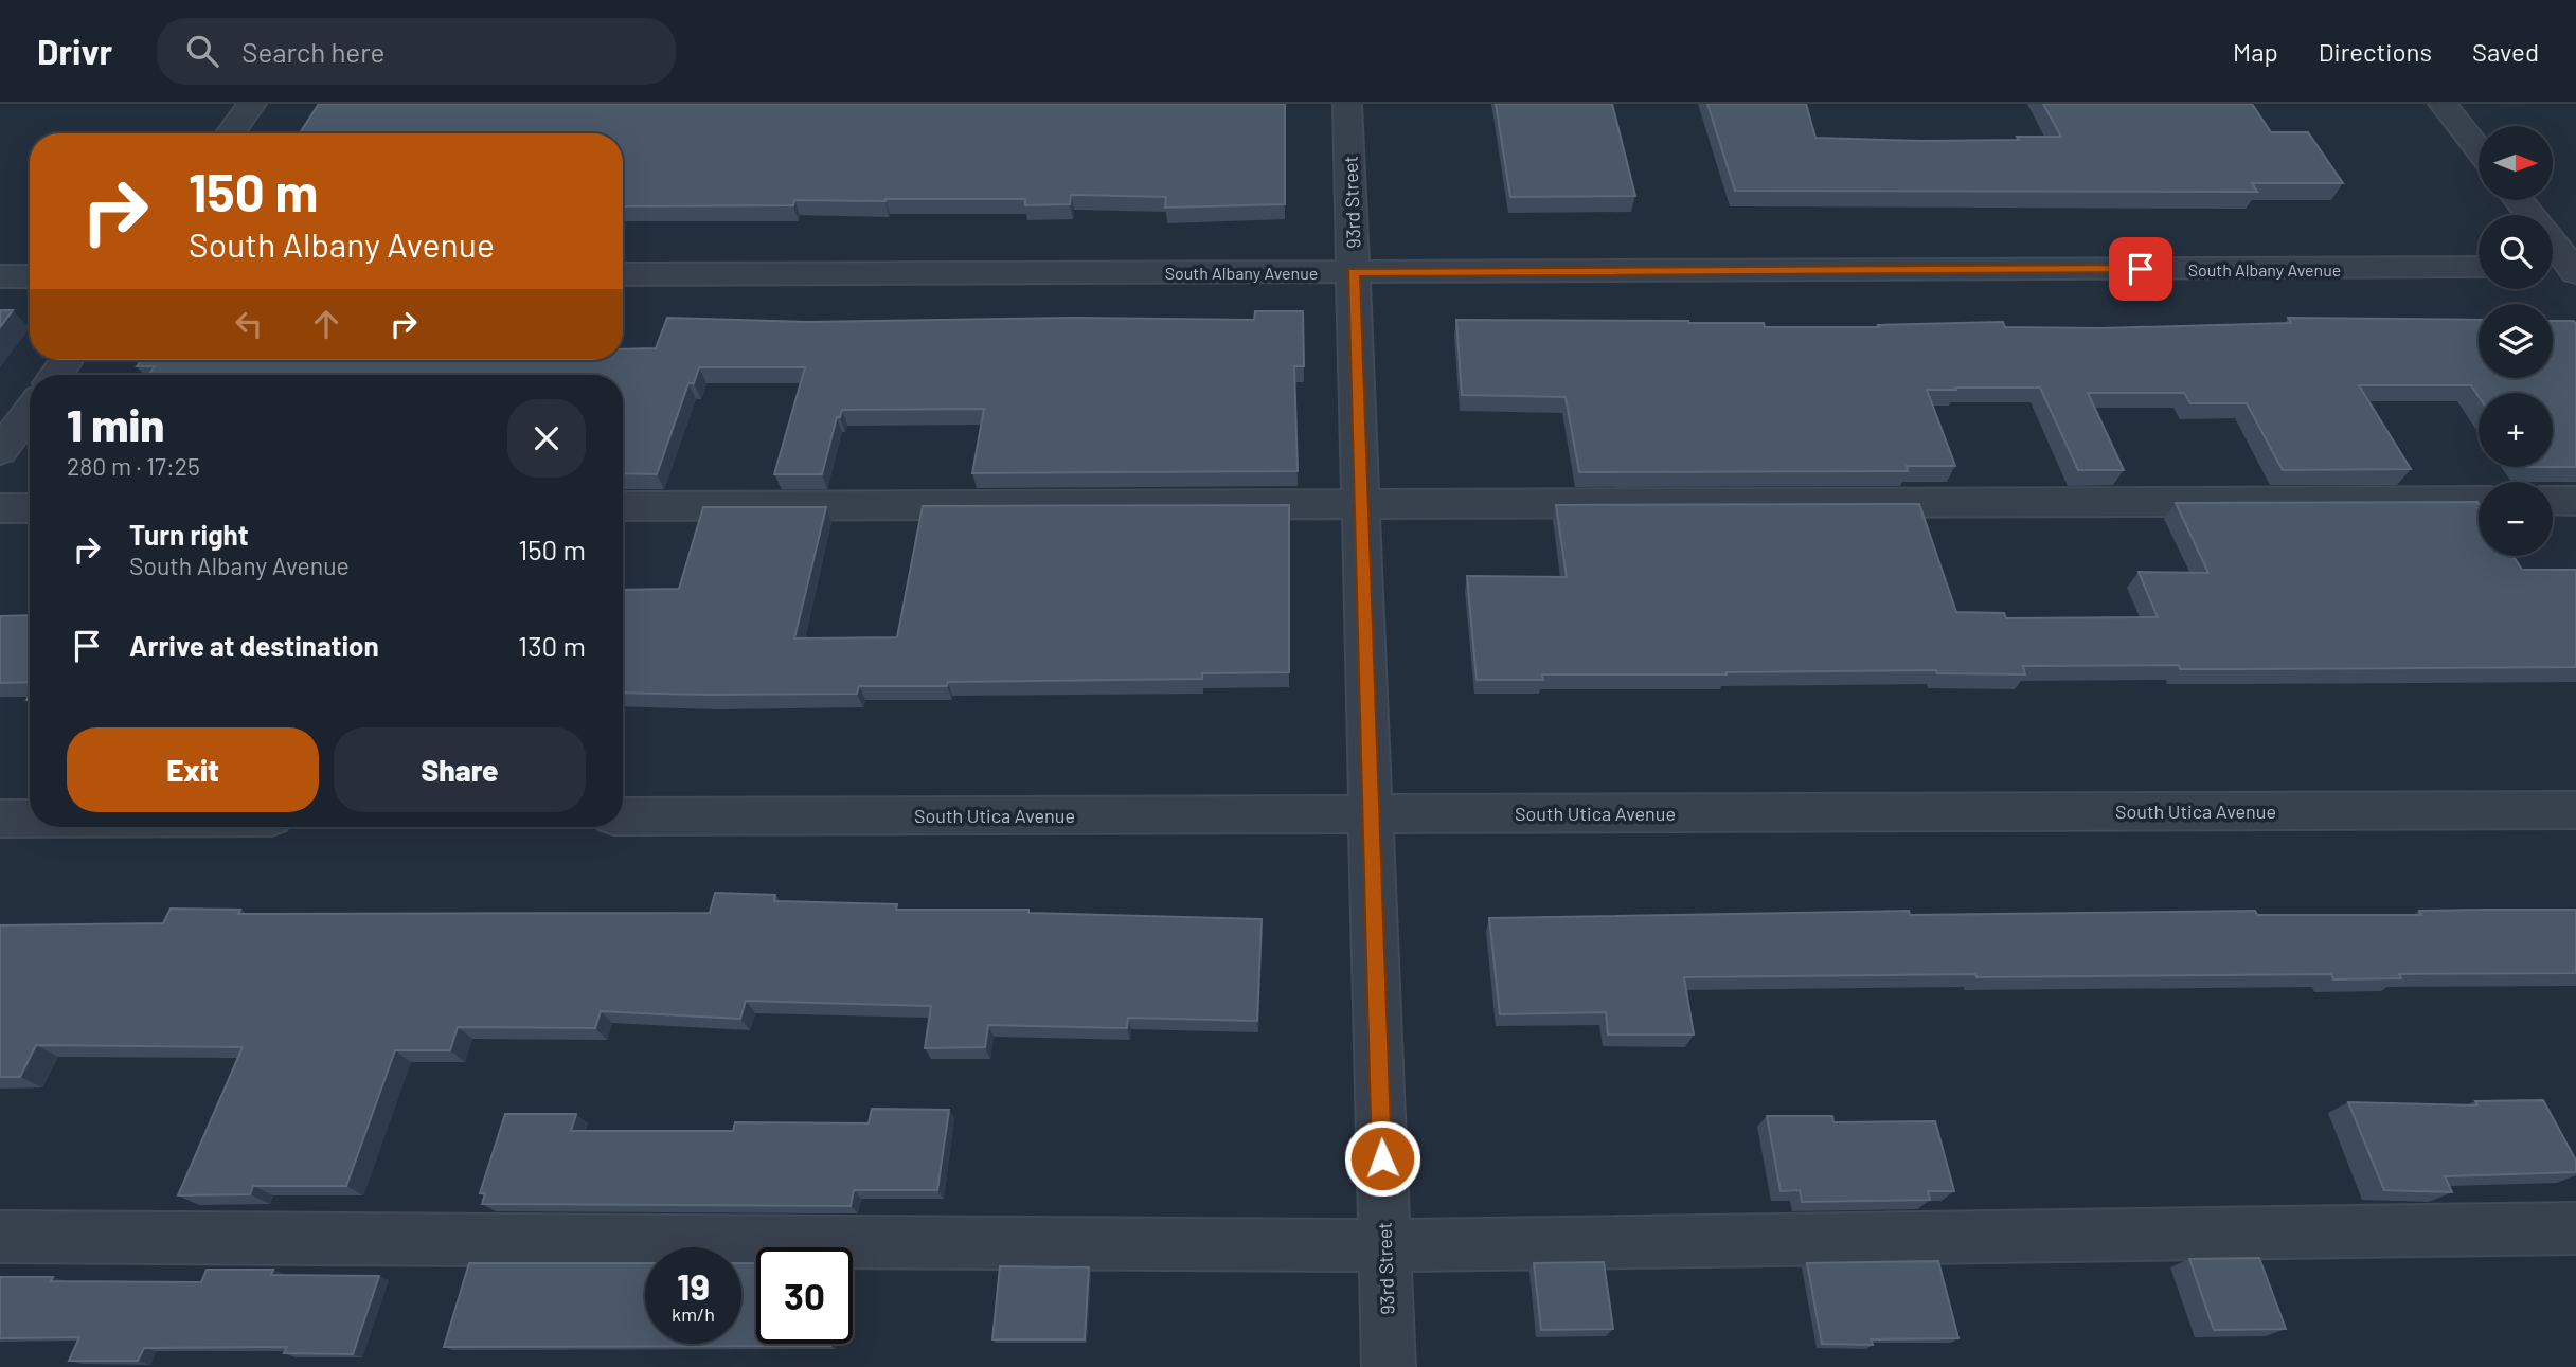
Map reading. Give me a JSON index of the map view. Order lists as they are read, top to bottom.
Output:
{
  "streets": {
    "street": ["93rd Street", "South Albany Avenue", "South Utica Avenue"]
  },
  "crossings": [
    ["93rd Street", "South Albany Avenue"],
    ["93rd Street", "South Utica Avenue"]
  ],
  "north": "right",
  "page": {
    "header": "Drivr",
    "search": "Search here",
    "nav": ["Map", "Directions", "Saved"],
    "map_buttons": ["+", "−"],
    "turn": ["150 m", "South Albany Avenue"],
    "heading": ["1 min", "280 m · 17:25"],
    "list": [
      {
        "name": "Turn right",
        "note": "South Albany Avenue",
        "value": "150 m"
      },
      {
        "name": "Arrive at destination",
        "value": "130 m"
      }
    ],
    "buttons": ["Exit", "Share"],
    "speed": "19 km/h",
    "limit": "30"
  }
}
